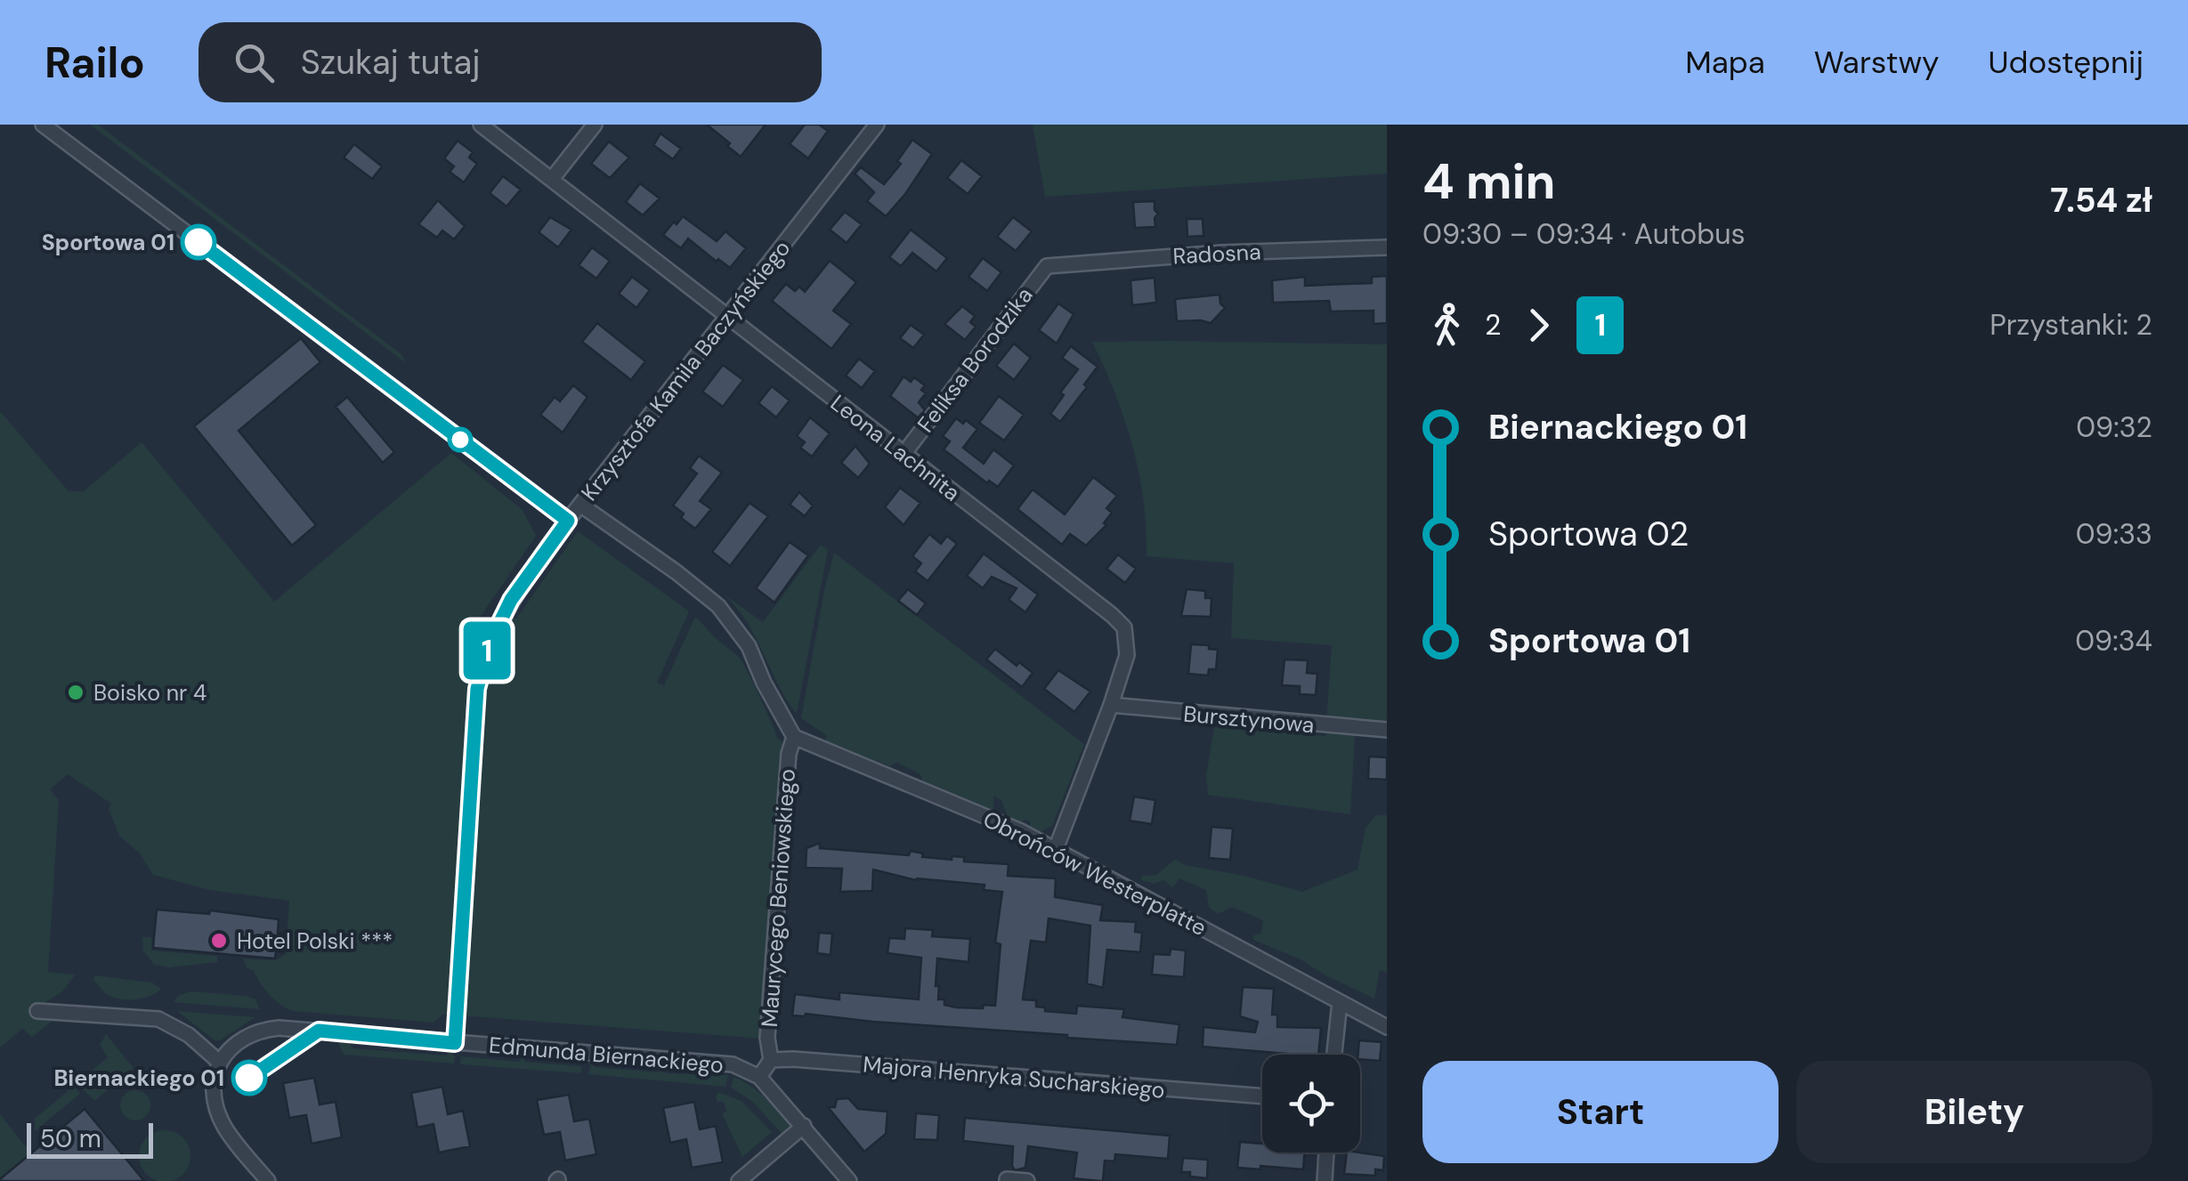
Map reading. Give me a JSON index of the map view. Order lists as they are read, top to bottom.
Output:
{
  "streets": {
    "street": [
      "Radosna",
      "Feliksa Borodzika",
      "Krzysztofa Kamila Baczyńskiego",
      "Leona Lachnita",
      "Bursztynowa",
      "Obrońców Westerplatte",
      "Maurycego Beniowskiego",
      "Edmunda Biernackiego",
      "Majora Henryka Sucharskiego"
    ]
  },
  "crossings": [
    ["Radosna", "Feliksa Borodzika"],
    ["Feliksa Borodzika", "Leona Lachnita"],
    ["Krzysztofa Kamila Baczyńskiego", "Leona Lachnita"],
    ["Krzysztofa Kamila Baczyńskiego", "Edmunda Biernackiego"],
    ["Leona Lachnita", "Bursztynowa"],
    ["Leona Lachnita", "Obrońców Westerplatte"],
    ["Obrońców Westerplatte", "Maurycego Beniowskiego"],
    ["Maurycego Beniowskiego", "Majora Henryka Sucharskiego"]
  ],
  "places": [
    "Sportowa 01",
    "Boisko nr 4",
    "Hotel Polski ***",
    "Biernackiego 01"
  ],
  "lines": ["bus line 1"],
  "scale_bar": "50 m",
  "page": {
    "header": "Railo",
    "search": "Szukaj tutaj",
    "nav": ["Mapa", "Warstwy", "Udostępnij"],
    "on_map": "1",
    "heading": ["4 min", "09:30 – 09:34 · Autobus", "7.54 zł"],
    "legs": ["2", "1", "Przystanki: 2"],
    "list": [
      {
        "name": "Biernackiego 01",
        "value": "09:32"
      },
      {
        "name": "Sportowa 02",
        "value": "09:33"
      },
      {
        "name": "Sportowa 01",
        "value": "09:34"
      }
    ],
    "buttons": ["Start", "Bilety"],
    "scale": "50 m"
  }
}
